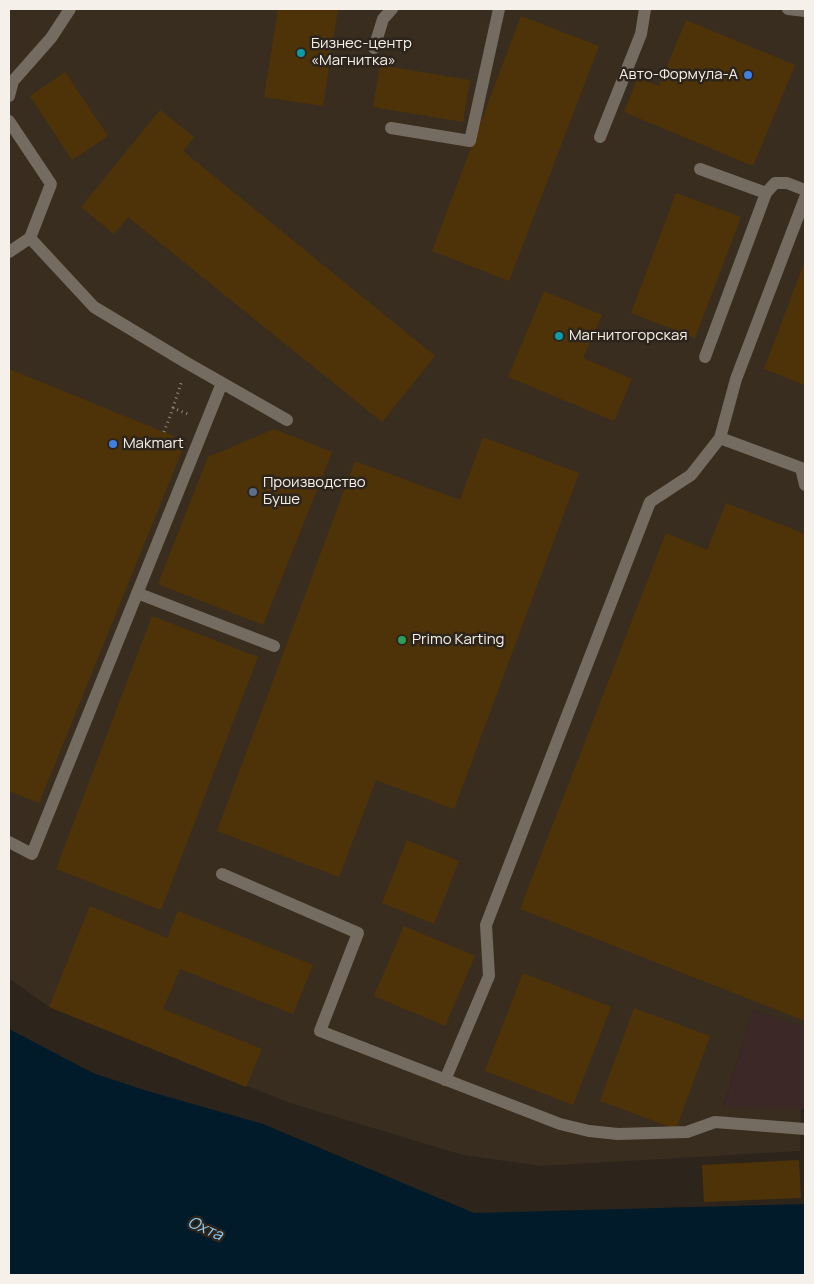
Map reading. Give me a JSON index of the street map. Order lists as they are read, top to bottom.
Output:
{
  "water": ["Охта"],
  "places": [
    "Бизнес-центр «Магнитка»",
    "Авто-Формула-А",
    "Магнитогорская",
    "Makmart",
    "Производство Буше",
    "Primo Karting"
  ]
}
